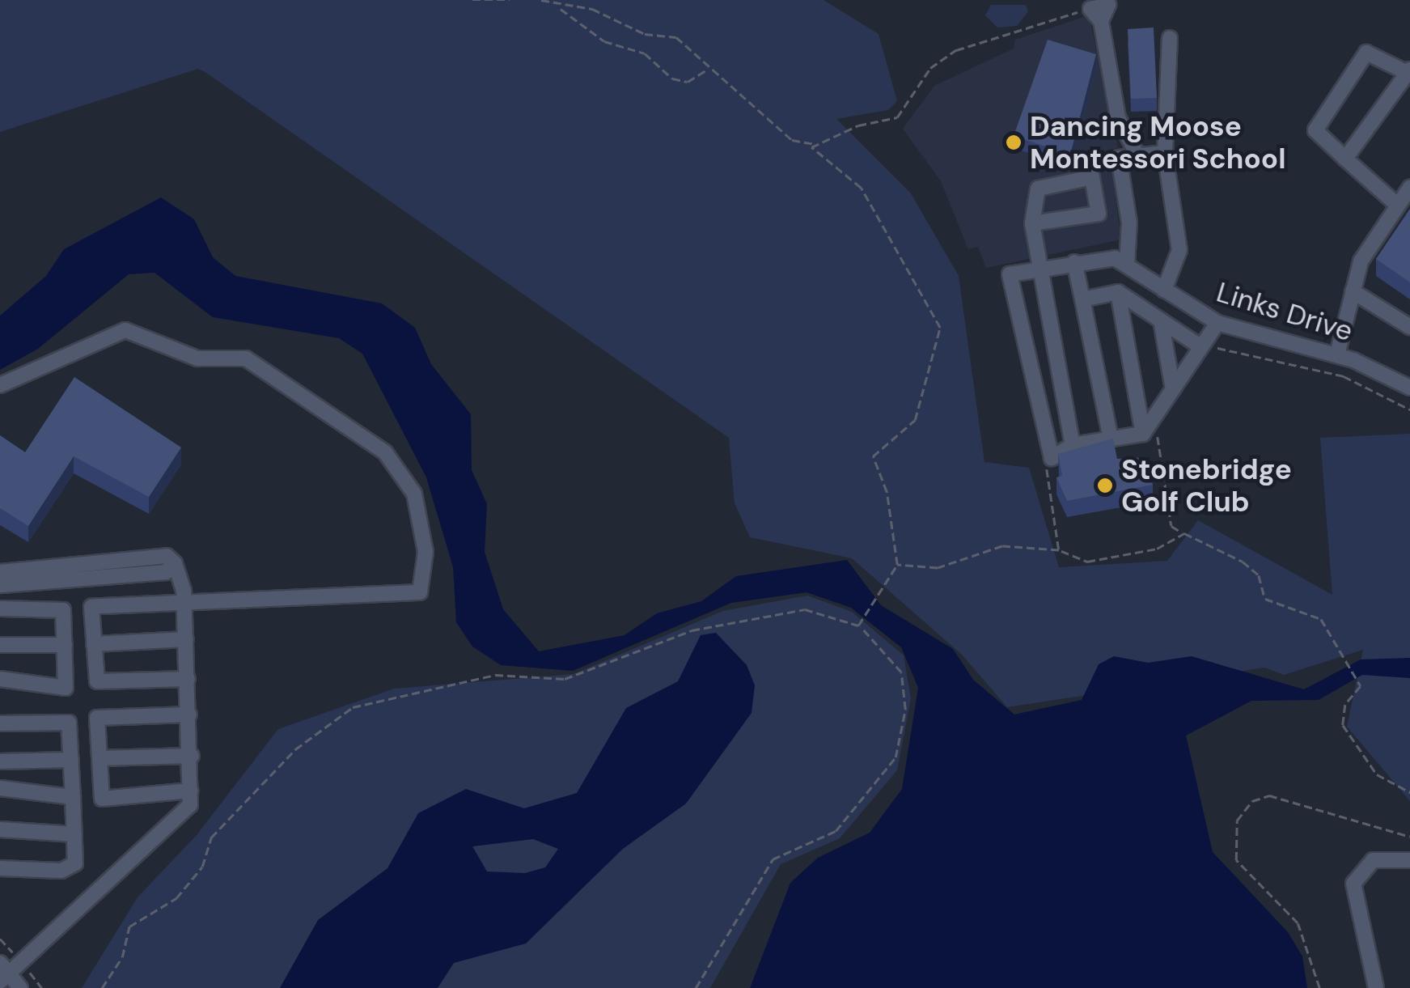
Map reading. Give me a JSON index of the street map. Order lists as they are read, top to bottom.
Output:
{
  "streets": {
    "street": ["Links Drive"]
  },
  "places": ["Dancing Moose Montessori School", "Stonebridge Golf Club"]
}
